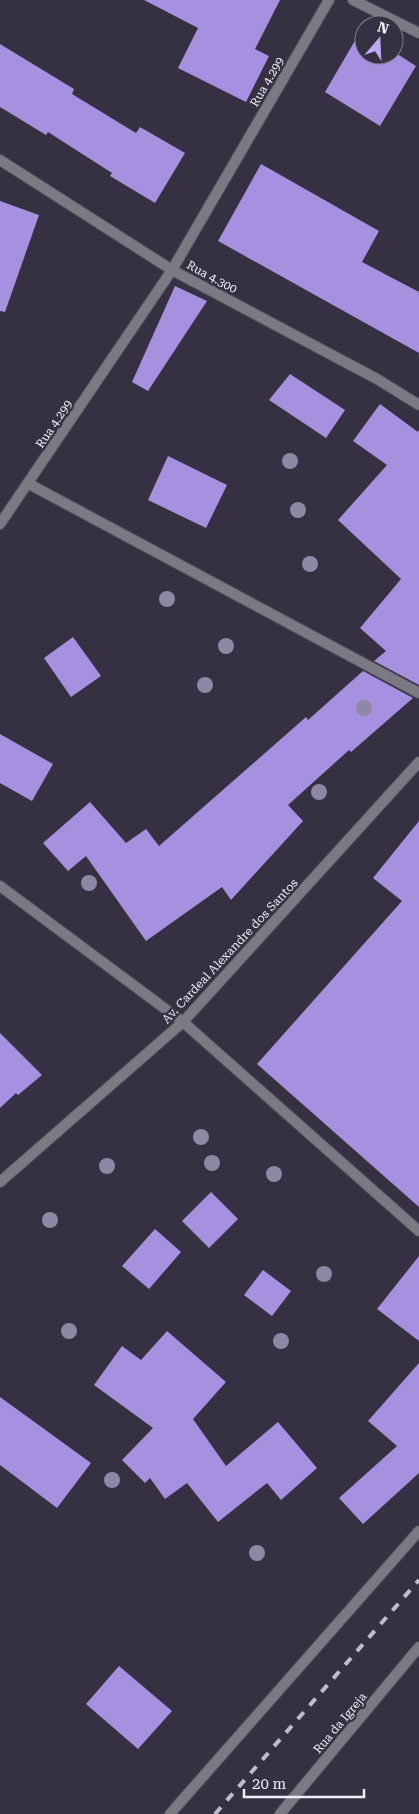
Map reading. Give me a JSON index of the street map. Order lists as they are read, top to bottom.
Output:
{
  "streets": {
    "street": [
      "Rua 4.299",
      "Rua 4.300",
      "Av. Cardeal Alexandre dos Santos",
      "Rua da Igreja"
    ]
  },
  "crossings": [
    ["Rua 4.299", "Rua 4.300"]
  ],
  "scale_bar": "20 m",
  "north": "top"
}
